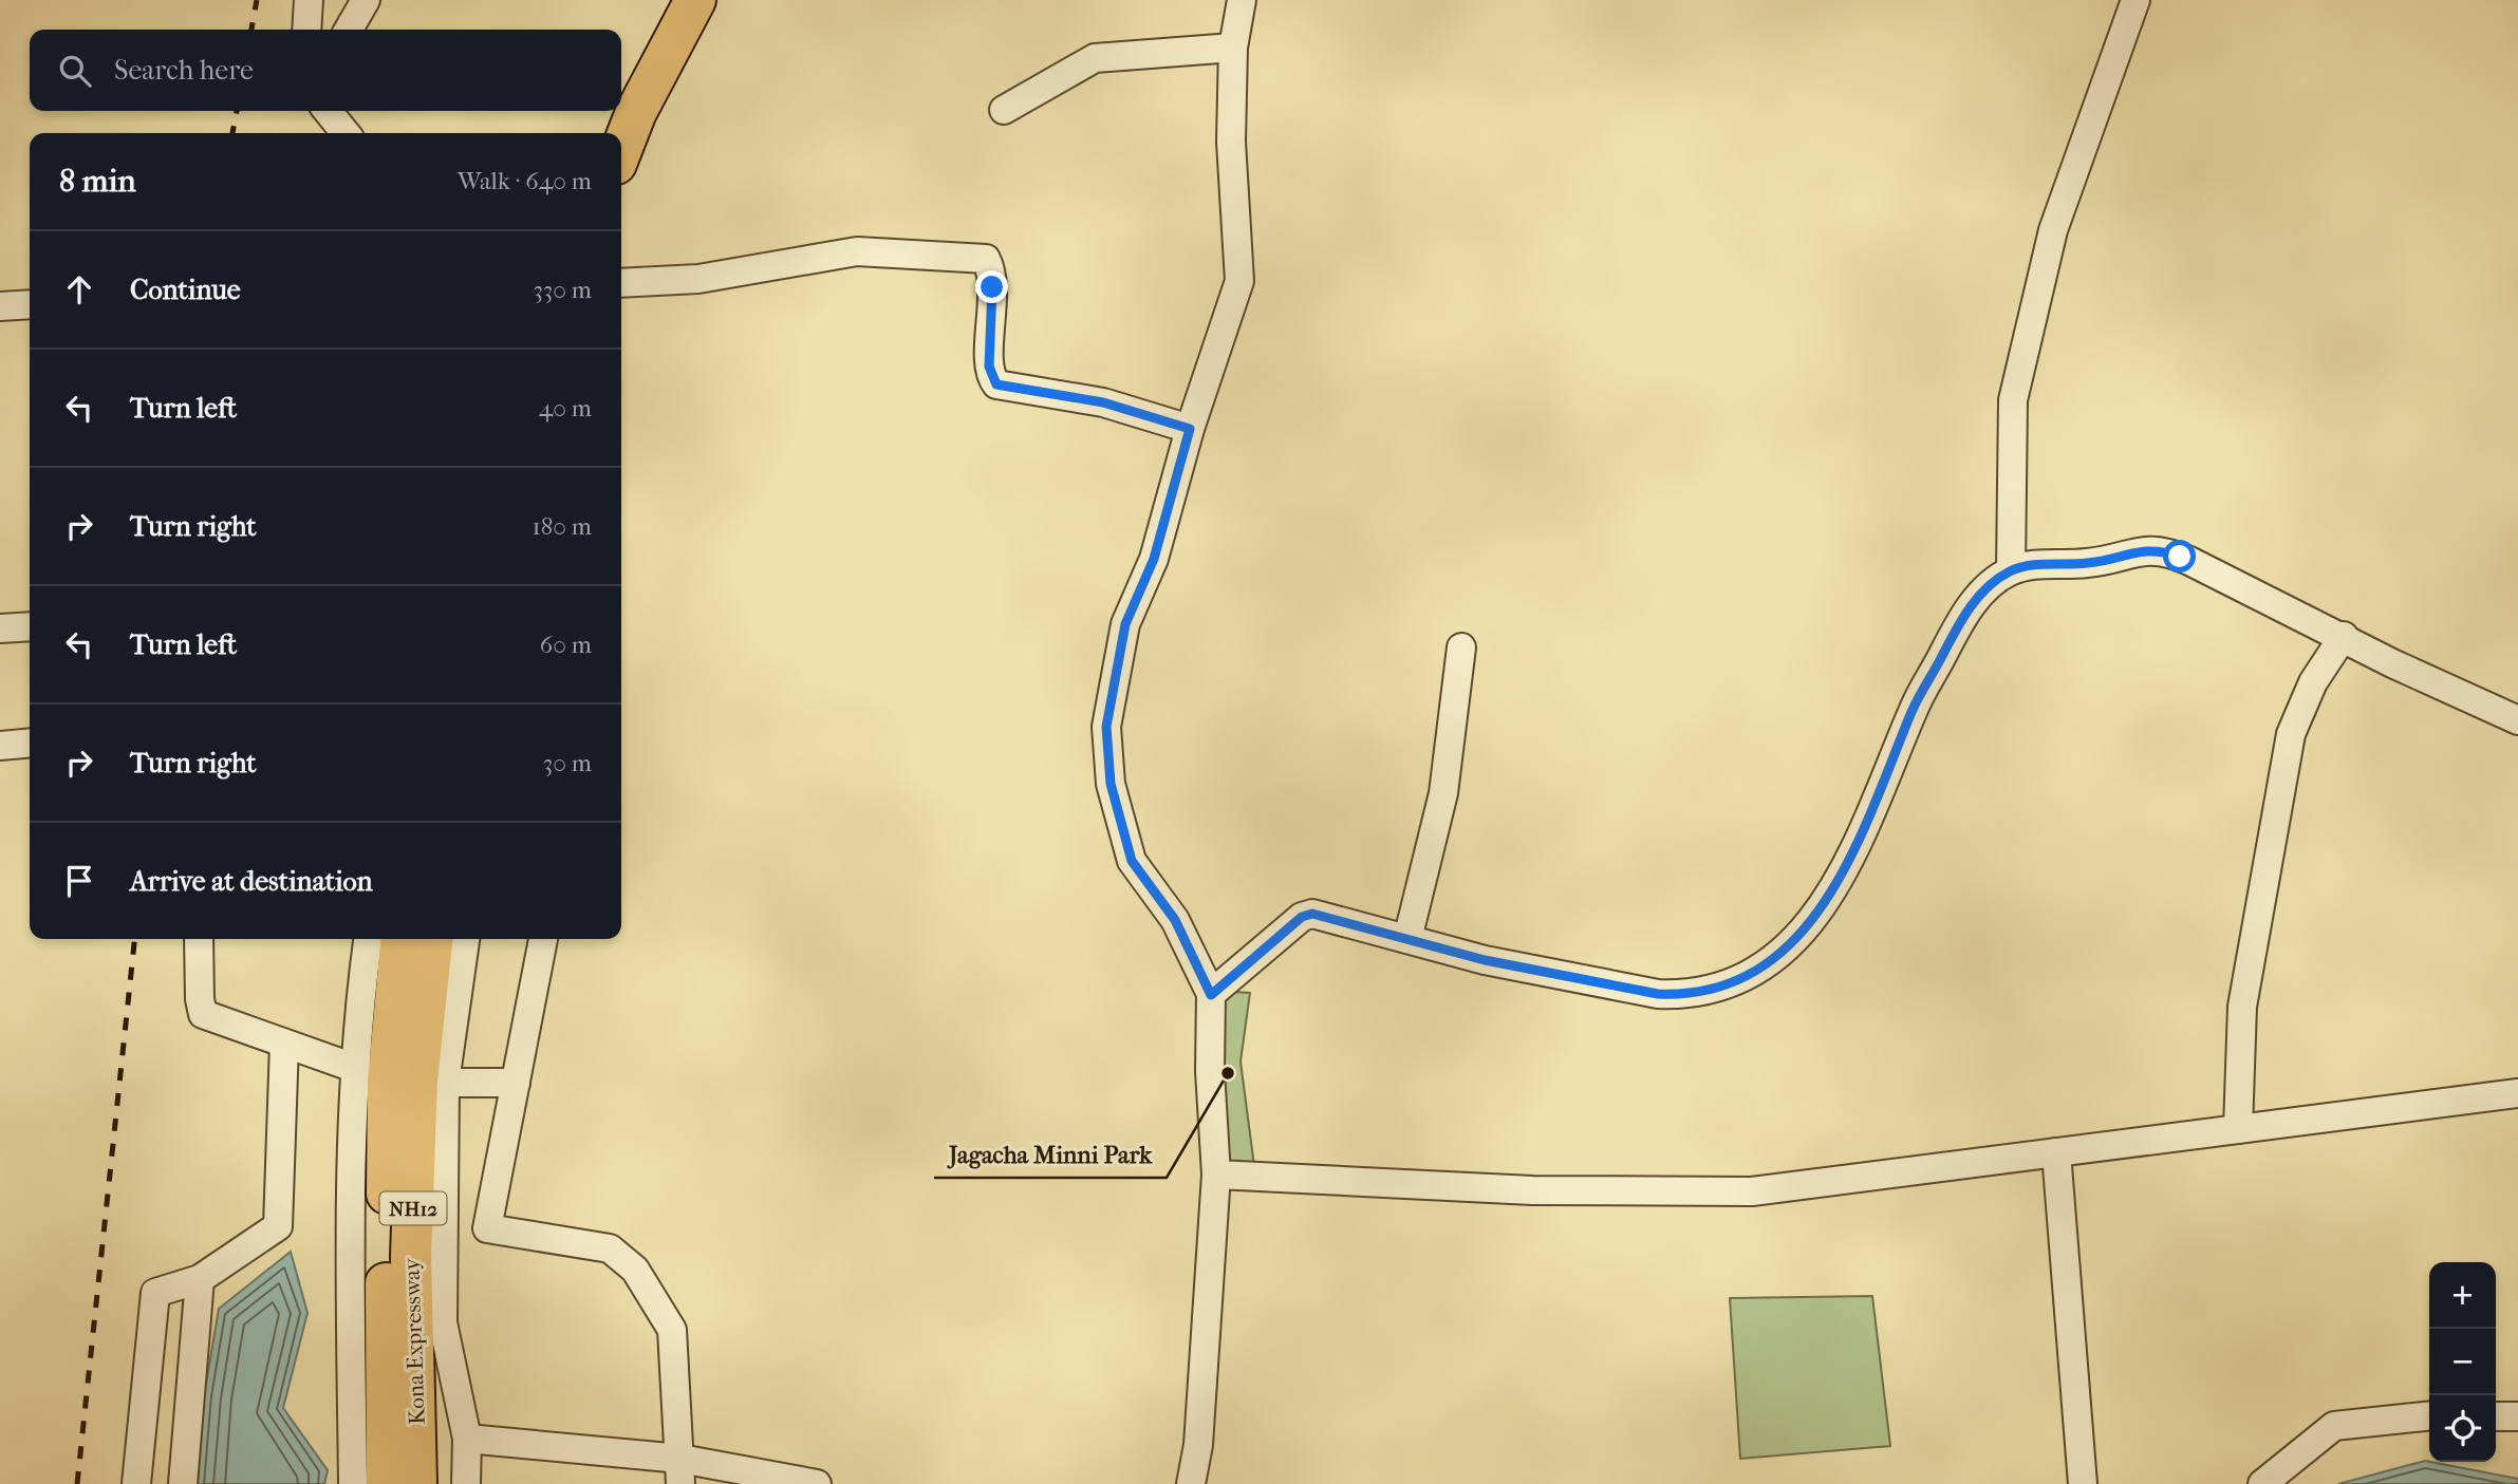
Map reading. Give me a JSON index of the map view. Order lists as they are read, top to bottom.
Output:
{
  "streets": {
    "highway": ["NH12", "Kona Expressway"]
  },
  "places": ["Jagacha Minni Park"],
  "page": {
    "search": "Search here",
    "heading": ["8 min", "Walk · 640 m"],
    "list": [
      ["Continue", "330 m"],
      ["Turn left", "40 m"],
      ["Turn right", "180 m"],
      ["Turn left", "60 m"],
      ["Turn right", "30 m"],
      "Arrive at destination"
    ],
    "map_buttons": ["+", "−"]
  }
}
